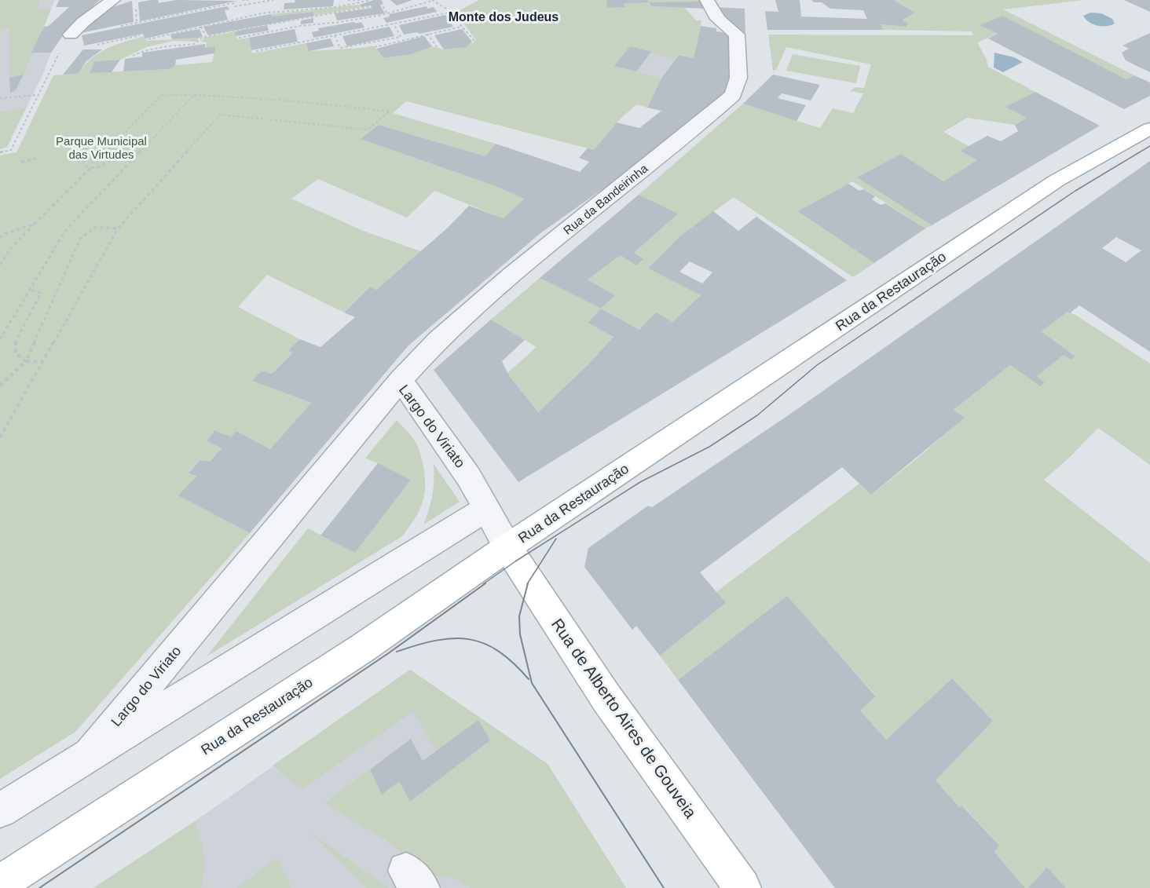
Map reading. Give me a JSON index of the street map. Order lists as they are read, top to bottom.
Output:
{
  "streets": {
    "main road": ["Rua da Restauração", "Rua de Alberto Aires de Gouveia"],
    "street": ["Rua da Bandeirinha", "Largo do Viriato"]
  },
  "crossings": [
    ["Rua da Bandeirinha", "Largo do Viriato"],
    ["Rua da Restauração", "Largo do Viriato"],
    ["Rua da Restauração", "Rua de Alberto Aires de Gouveia"],
    ["Largo do Viriato", "Rua de Alberto Aires de Gouveia"]
  ],
  "districts": ["Monte dos Judeus"],
  "parks": ["Parque Municipal das Virtudes"]
}
